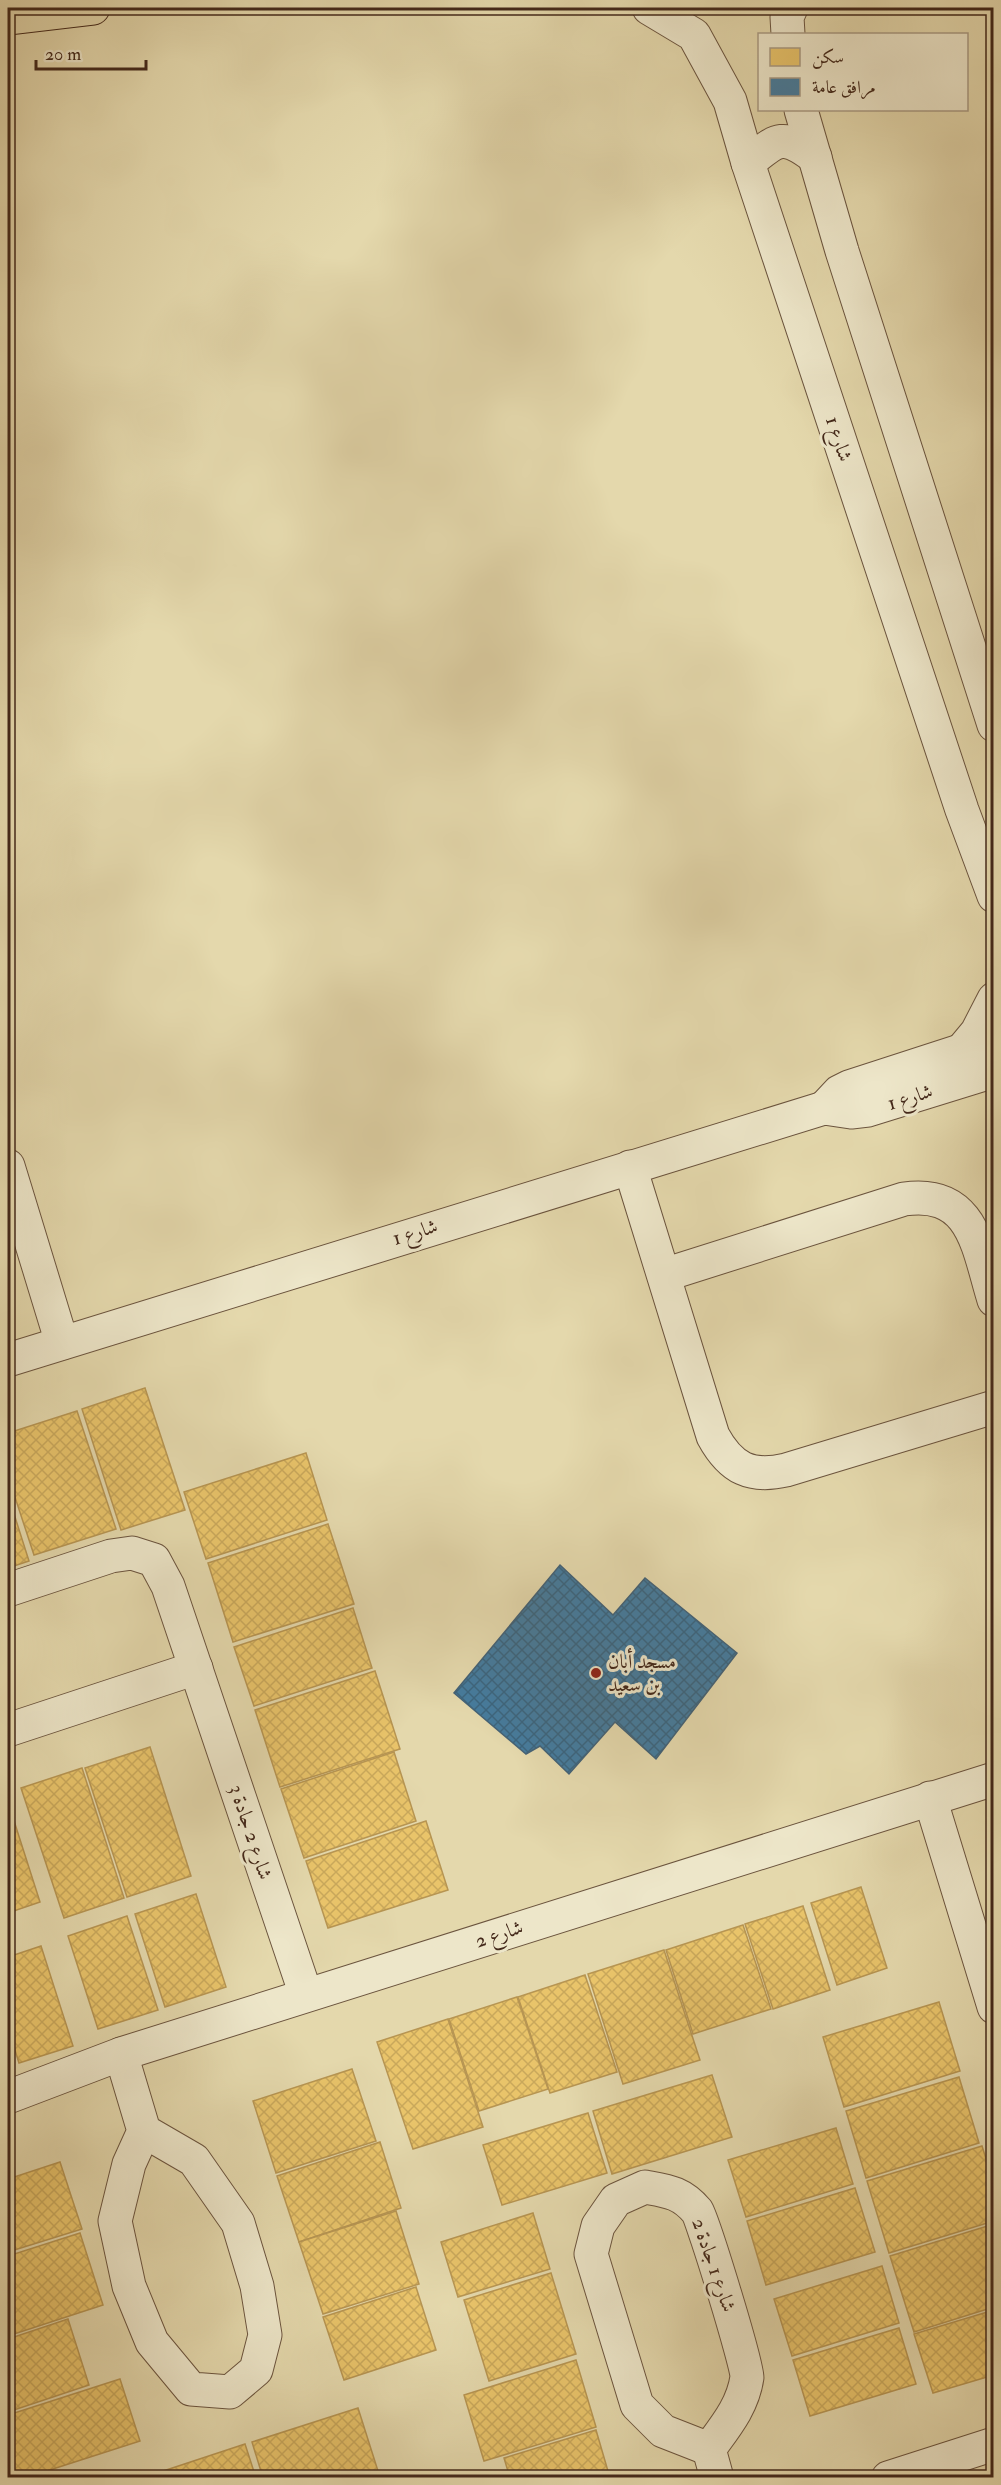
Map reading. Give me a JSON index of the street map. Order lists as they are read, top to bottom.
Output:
{
  "streets": {
    "street": [
      "شارع 1",
      "شارع 2 جادة 3",
      "شارع 2",
      "شارع 1 جادة 2"
    ]
  },
  "crossings": [
    ["شارع 2 جادة 3", "شارع 2"]
  ],
  "places": ["مسجد أبان بن سعيد"],
  "legend": ["سكن", "مرافق عامة"],
  "scale_bar": "20 m"
}
